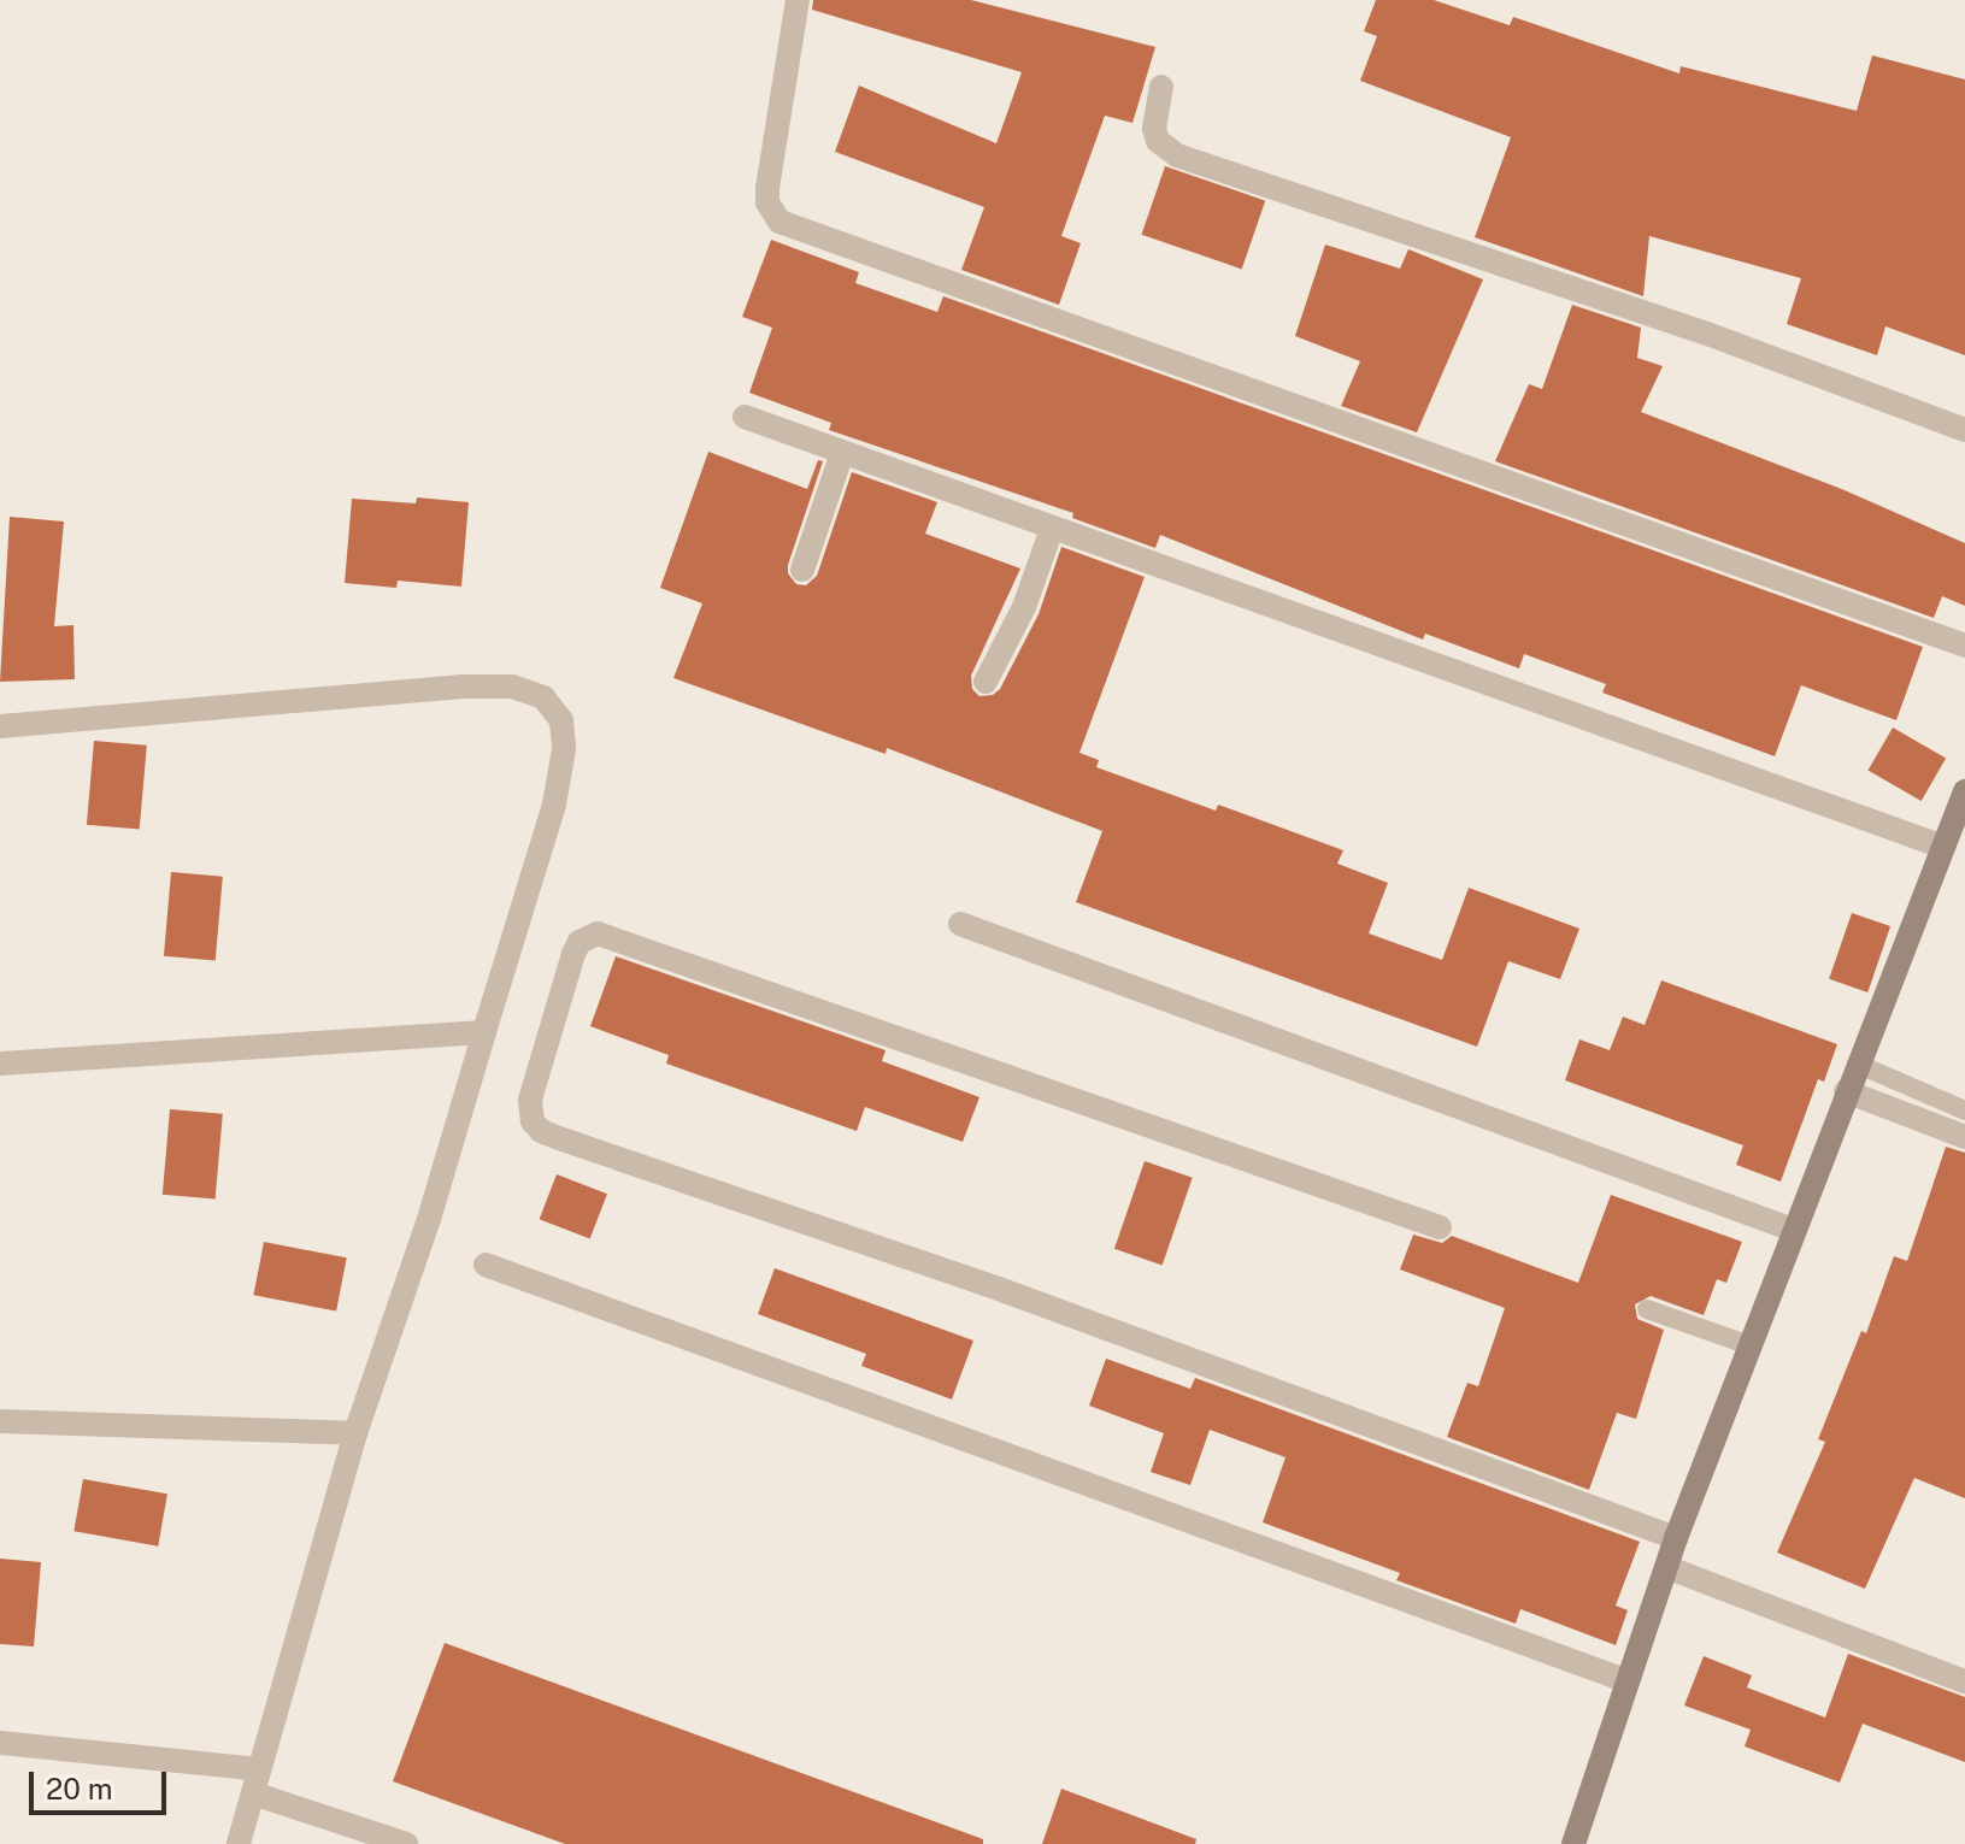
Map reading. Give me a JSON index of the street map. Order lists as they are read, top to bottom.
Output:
{
  "scale_bar": "20 m"
}
